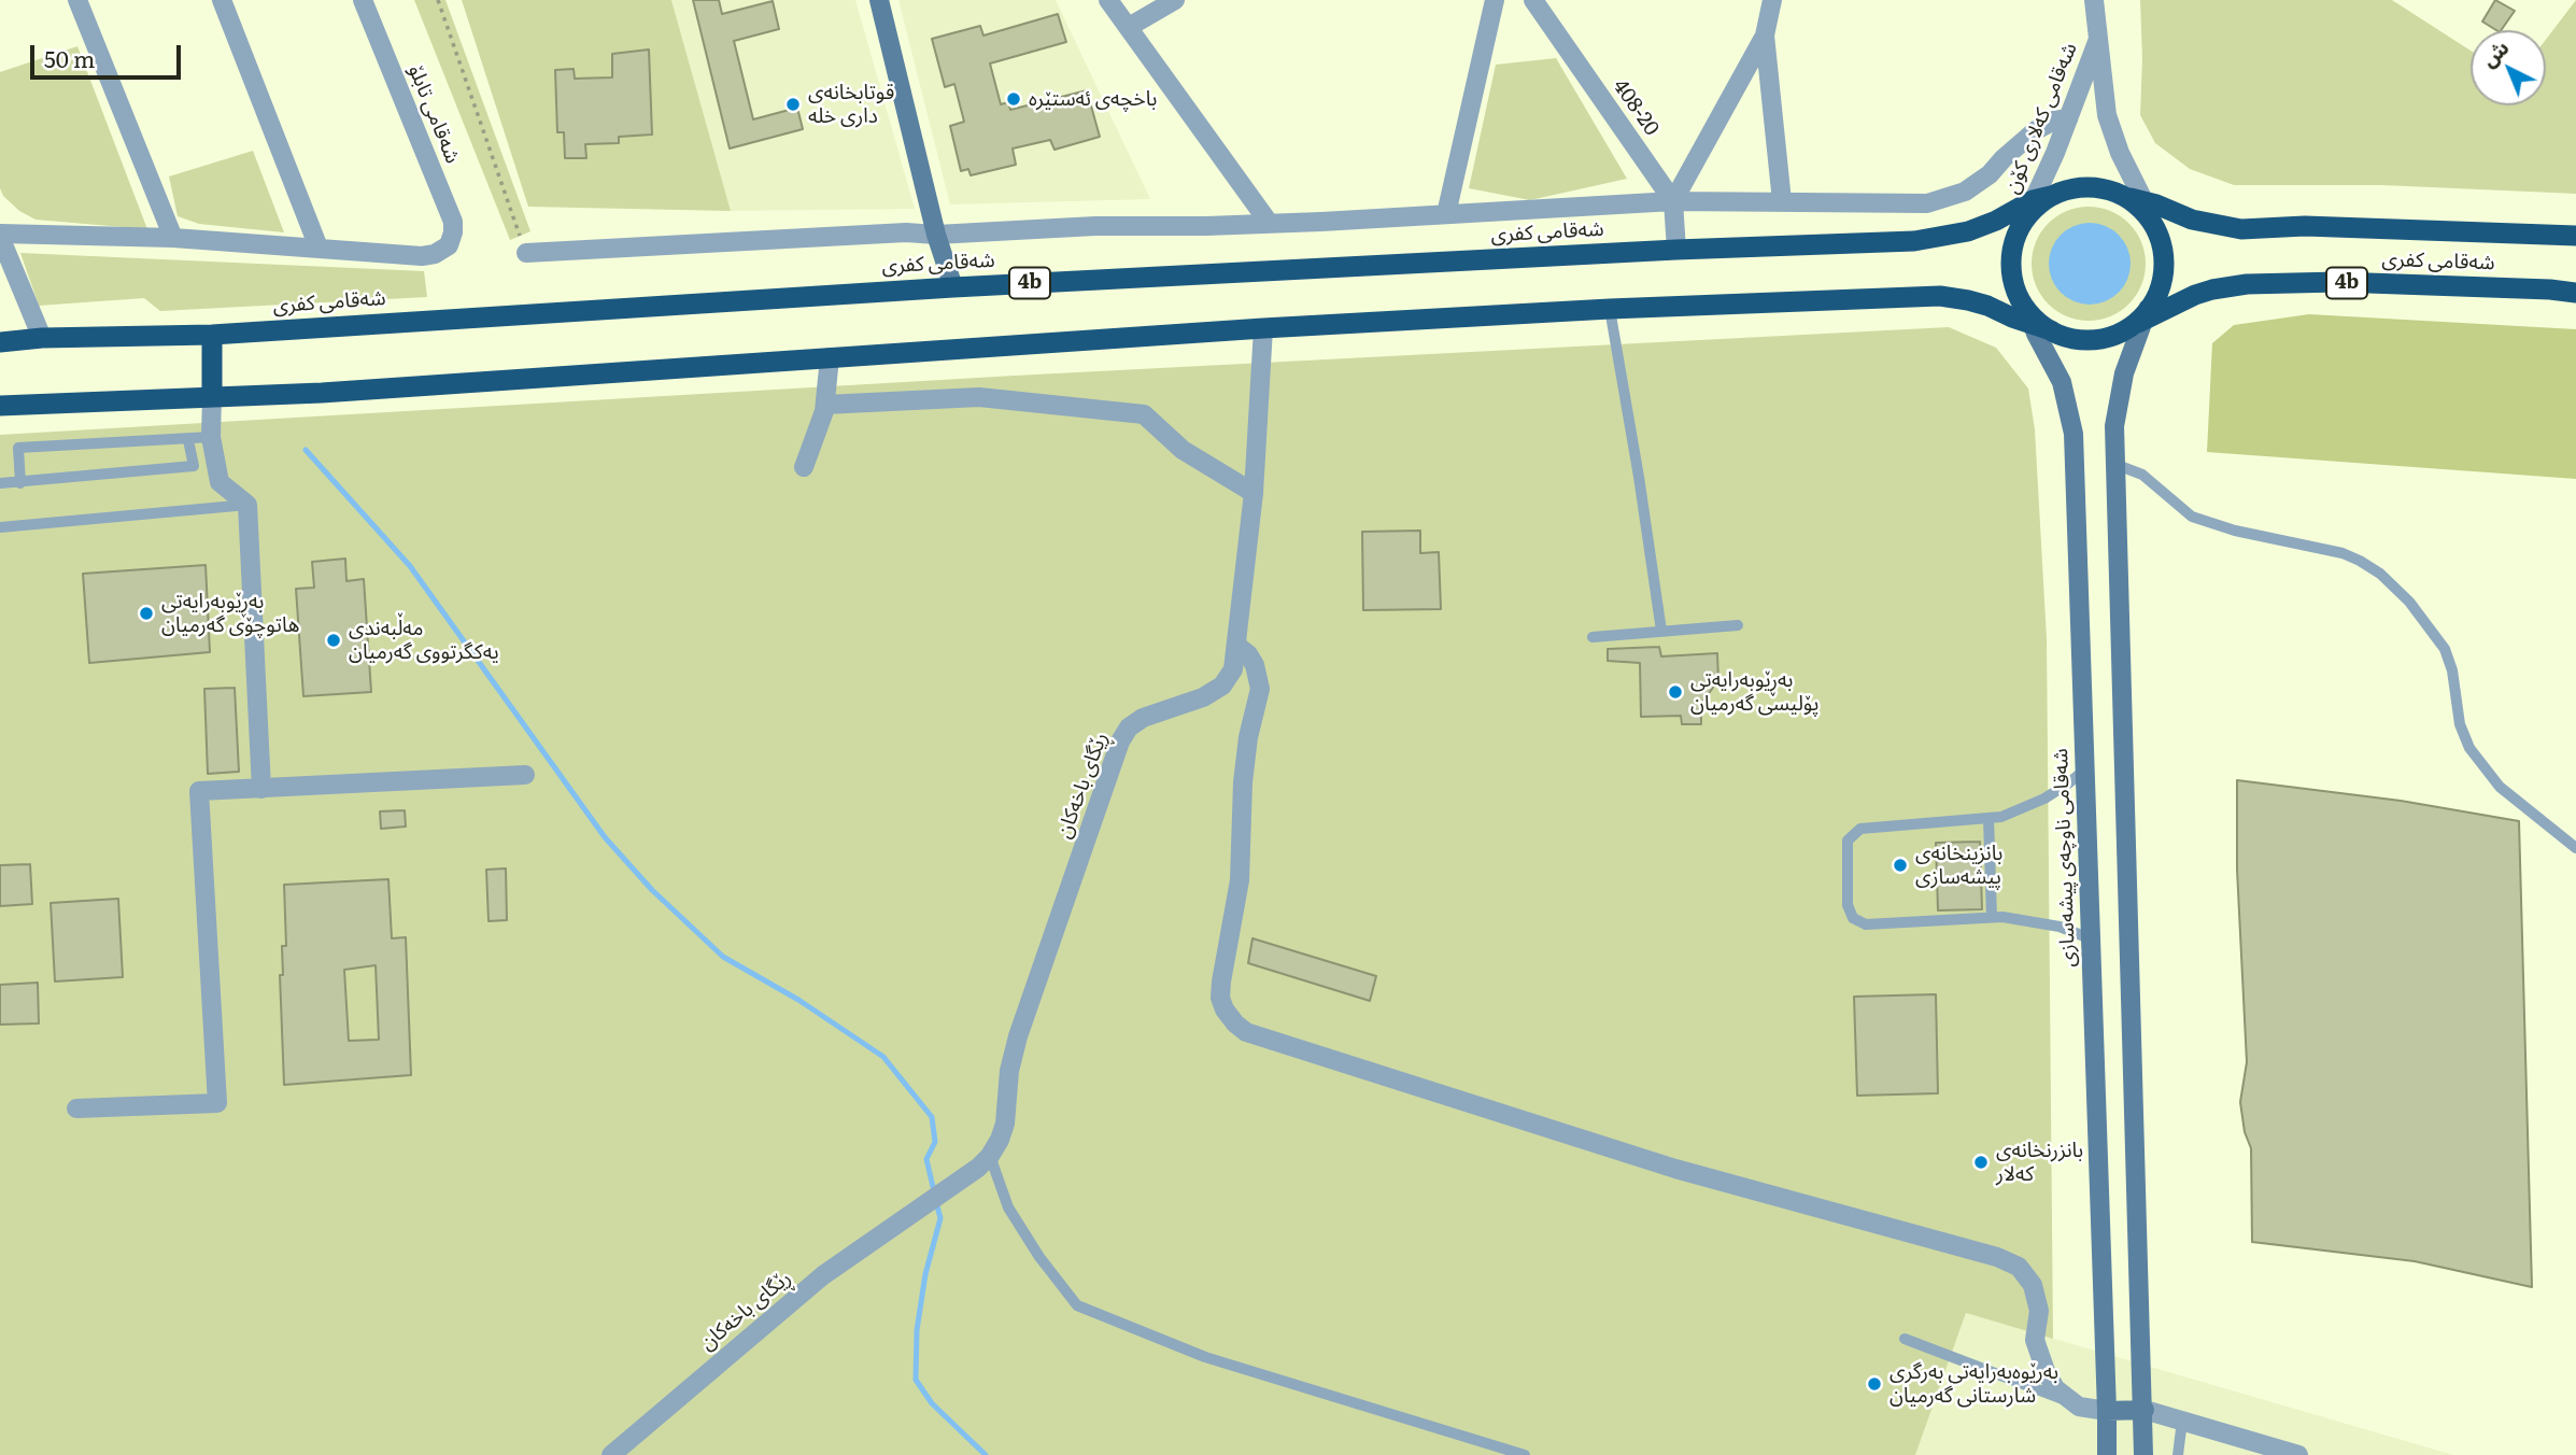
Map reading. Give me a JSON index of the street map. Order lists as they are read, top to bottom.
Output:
{
  "streets": {
    "highway": ["شەقامی کفری", "4b"],
    "main road": ["شەقامی ناوچەی پیشەسازی"],
    "street": [
      "408-20",
      "شەقامی تابلۆ",
      "شەقامی کەلاری کۆن",
      "ڕێگای باخەکان"
    ]
  },
  "crossings": [
    ["شەقامی کەلاری کۆن", "شەقامی کفری"],
    ["شەقامی کەلاری کۆن", "شەقامی ناوچەی پیشەسازی"],
    ["شەقامی کفری", "شەقامی ناوچەی پیشەسازی"]
  ],
  "places": [
    "باخچەی ئەستێرە",
    "قوتابخانەی داری خلە",
    "بەڕێوبەرایەتی هاتوچۆی گەرمیان",
    "مەڵبەندی یەکگرتووی گەرمیان",
    "بەڕێوبەرایەتی پۆلیسی گەرمیان",
    "بانزینخانەی پیشەسازی",
    "بانزرنخانەی کەلار",
    "بەرێوەبەرایەتی بەرگری شارستانی گەرمیان"
  ],
  "scale_bar": "50 m",
  "north": "top left"
}
